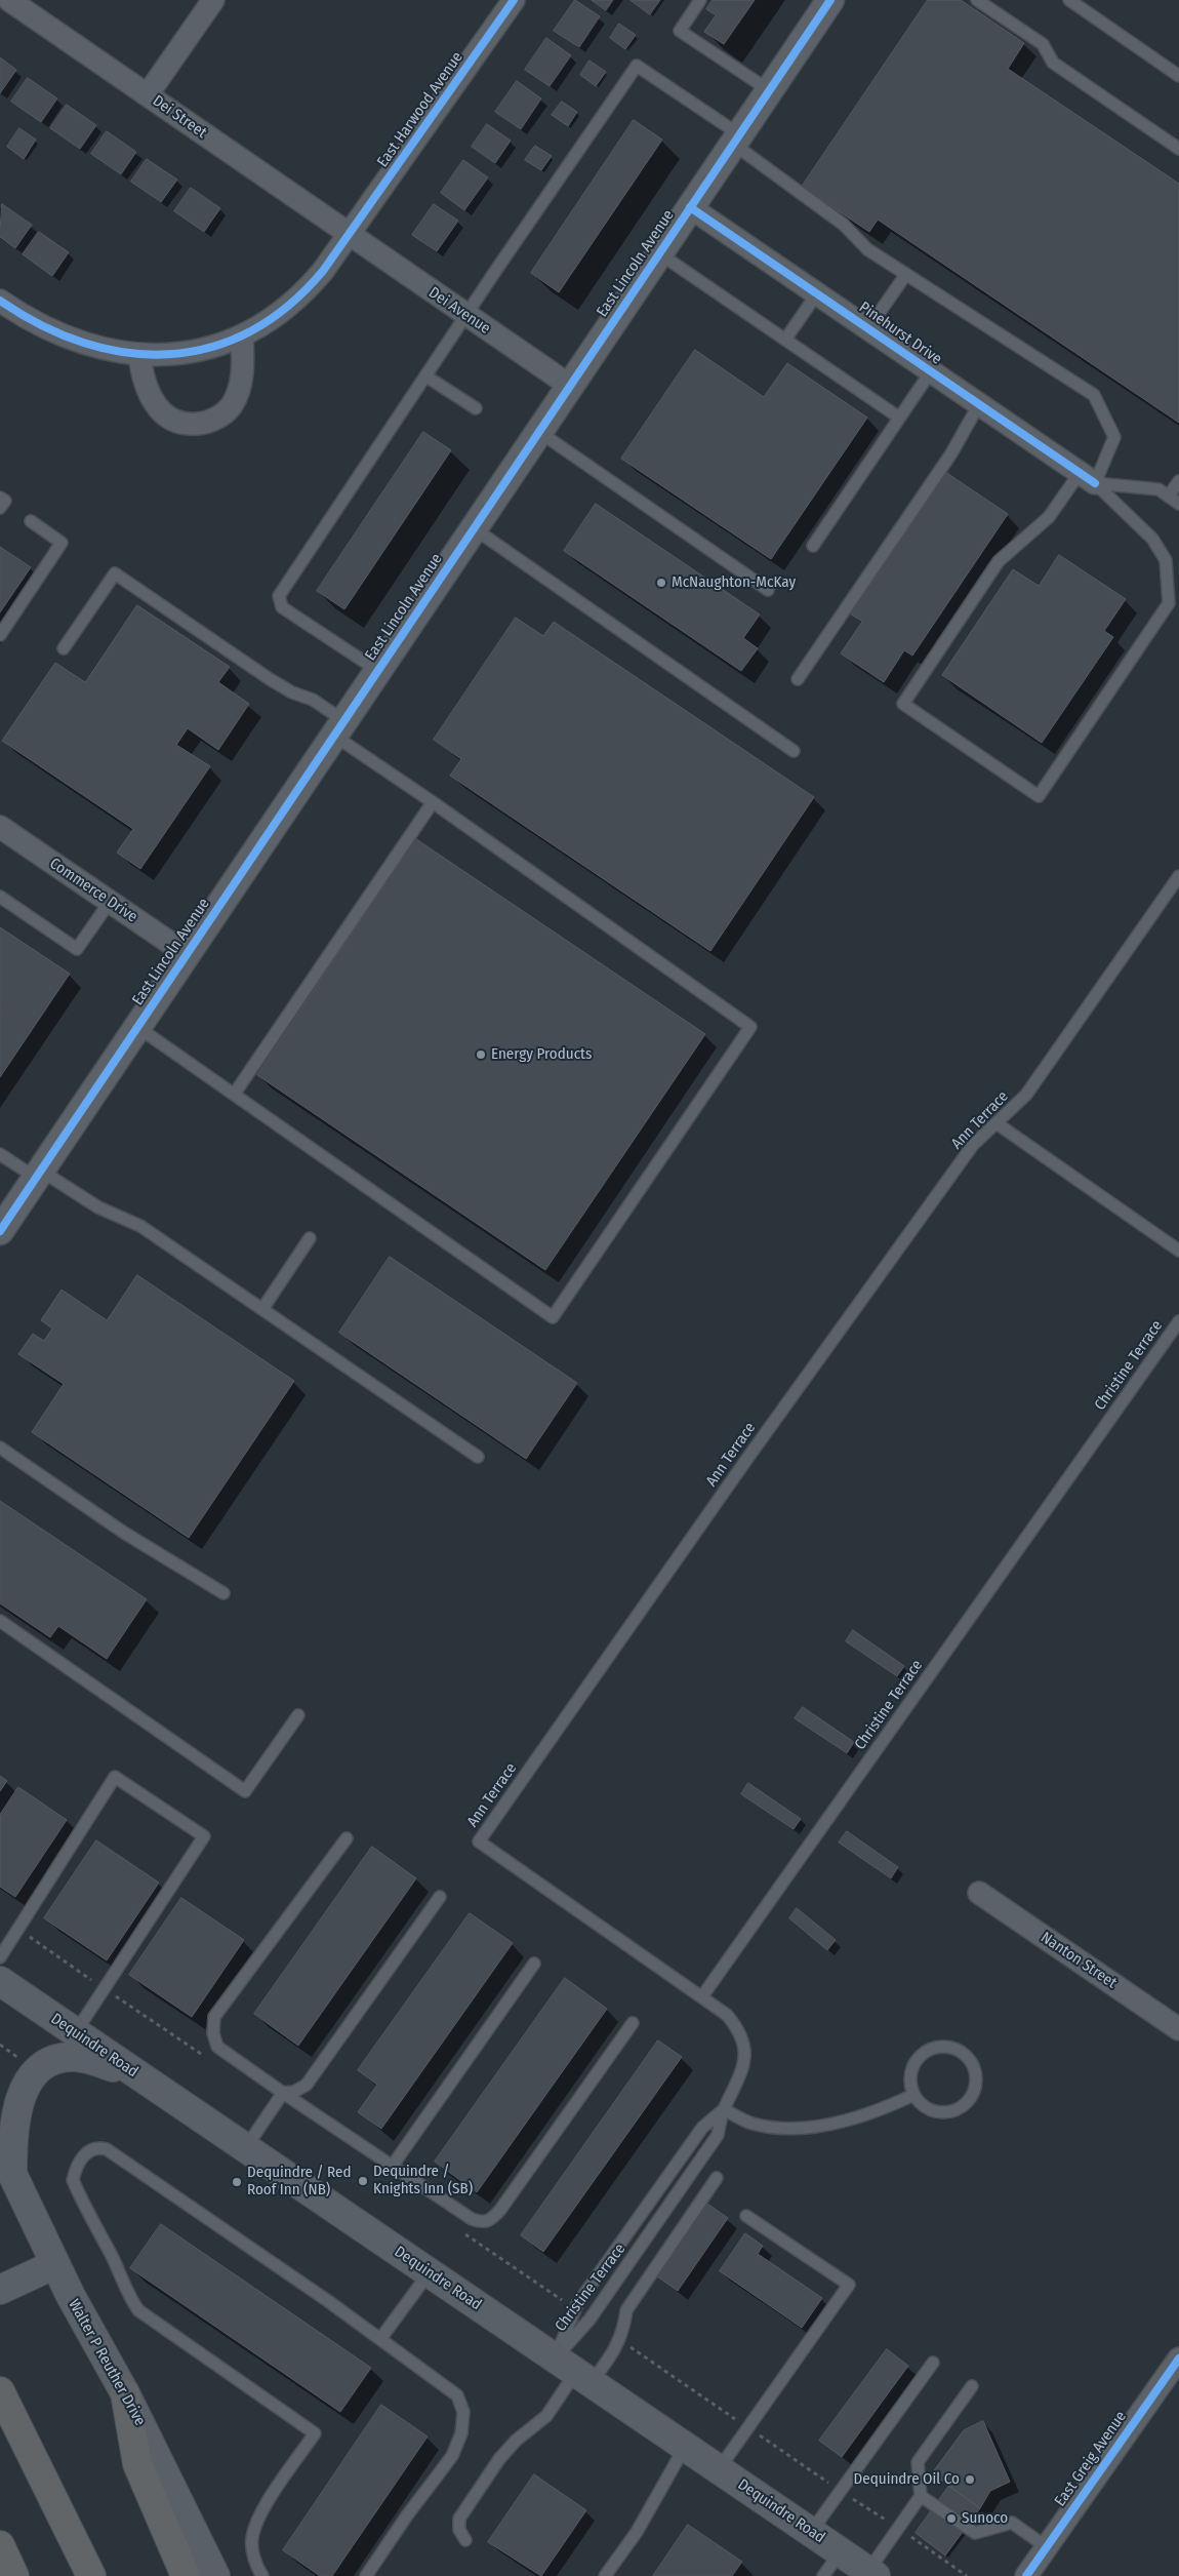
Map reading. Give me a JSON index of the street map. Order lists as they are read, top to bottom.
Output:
{
  "streets": {
    "main road": ["Dequindre Road", "Walter P Reuther Drive"],
    "street": [
      "East Harwood Avenue",
      "Dei Street",
      "East Lincoln Avenue",
      "Dei Avenue",
      "Pinehurst Drive",
      "Commerce Drive",
      "Nanton Street",
      "East Greig Avenue"
    ],
    "lane": ["Ann Terrace", "Christine Terrace"]
  },
  "crossings": [
    ["East Harwood Avenue", "Dei Street"],
    ["East Harwood Avenue", "Dei Avenue"],
    ["Dei Street", "Dei Avenue"],
    ["East Lincoln Avenue", "Dei Avenue"],
    ["East Lincoln Avenue", "Pinehurst Drive"],
    ["East Lincoln Avenue", "Commerce Drive"],
    ["Ann Terrace", "Christine Terrace"],
    ["Christine Terrace", "Dequindre Road"]
  ],
  "places": [
    "McNaughton-McKay",
    "Energy Products",
    "Dequindre / Knights Inn (SB)",
    "Dequindre / Red Roof Inn (NB)",
    "Dequindre Oil Co",
    "Sunoco"
  ]
}
